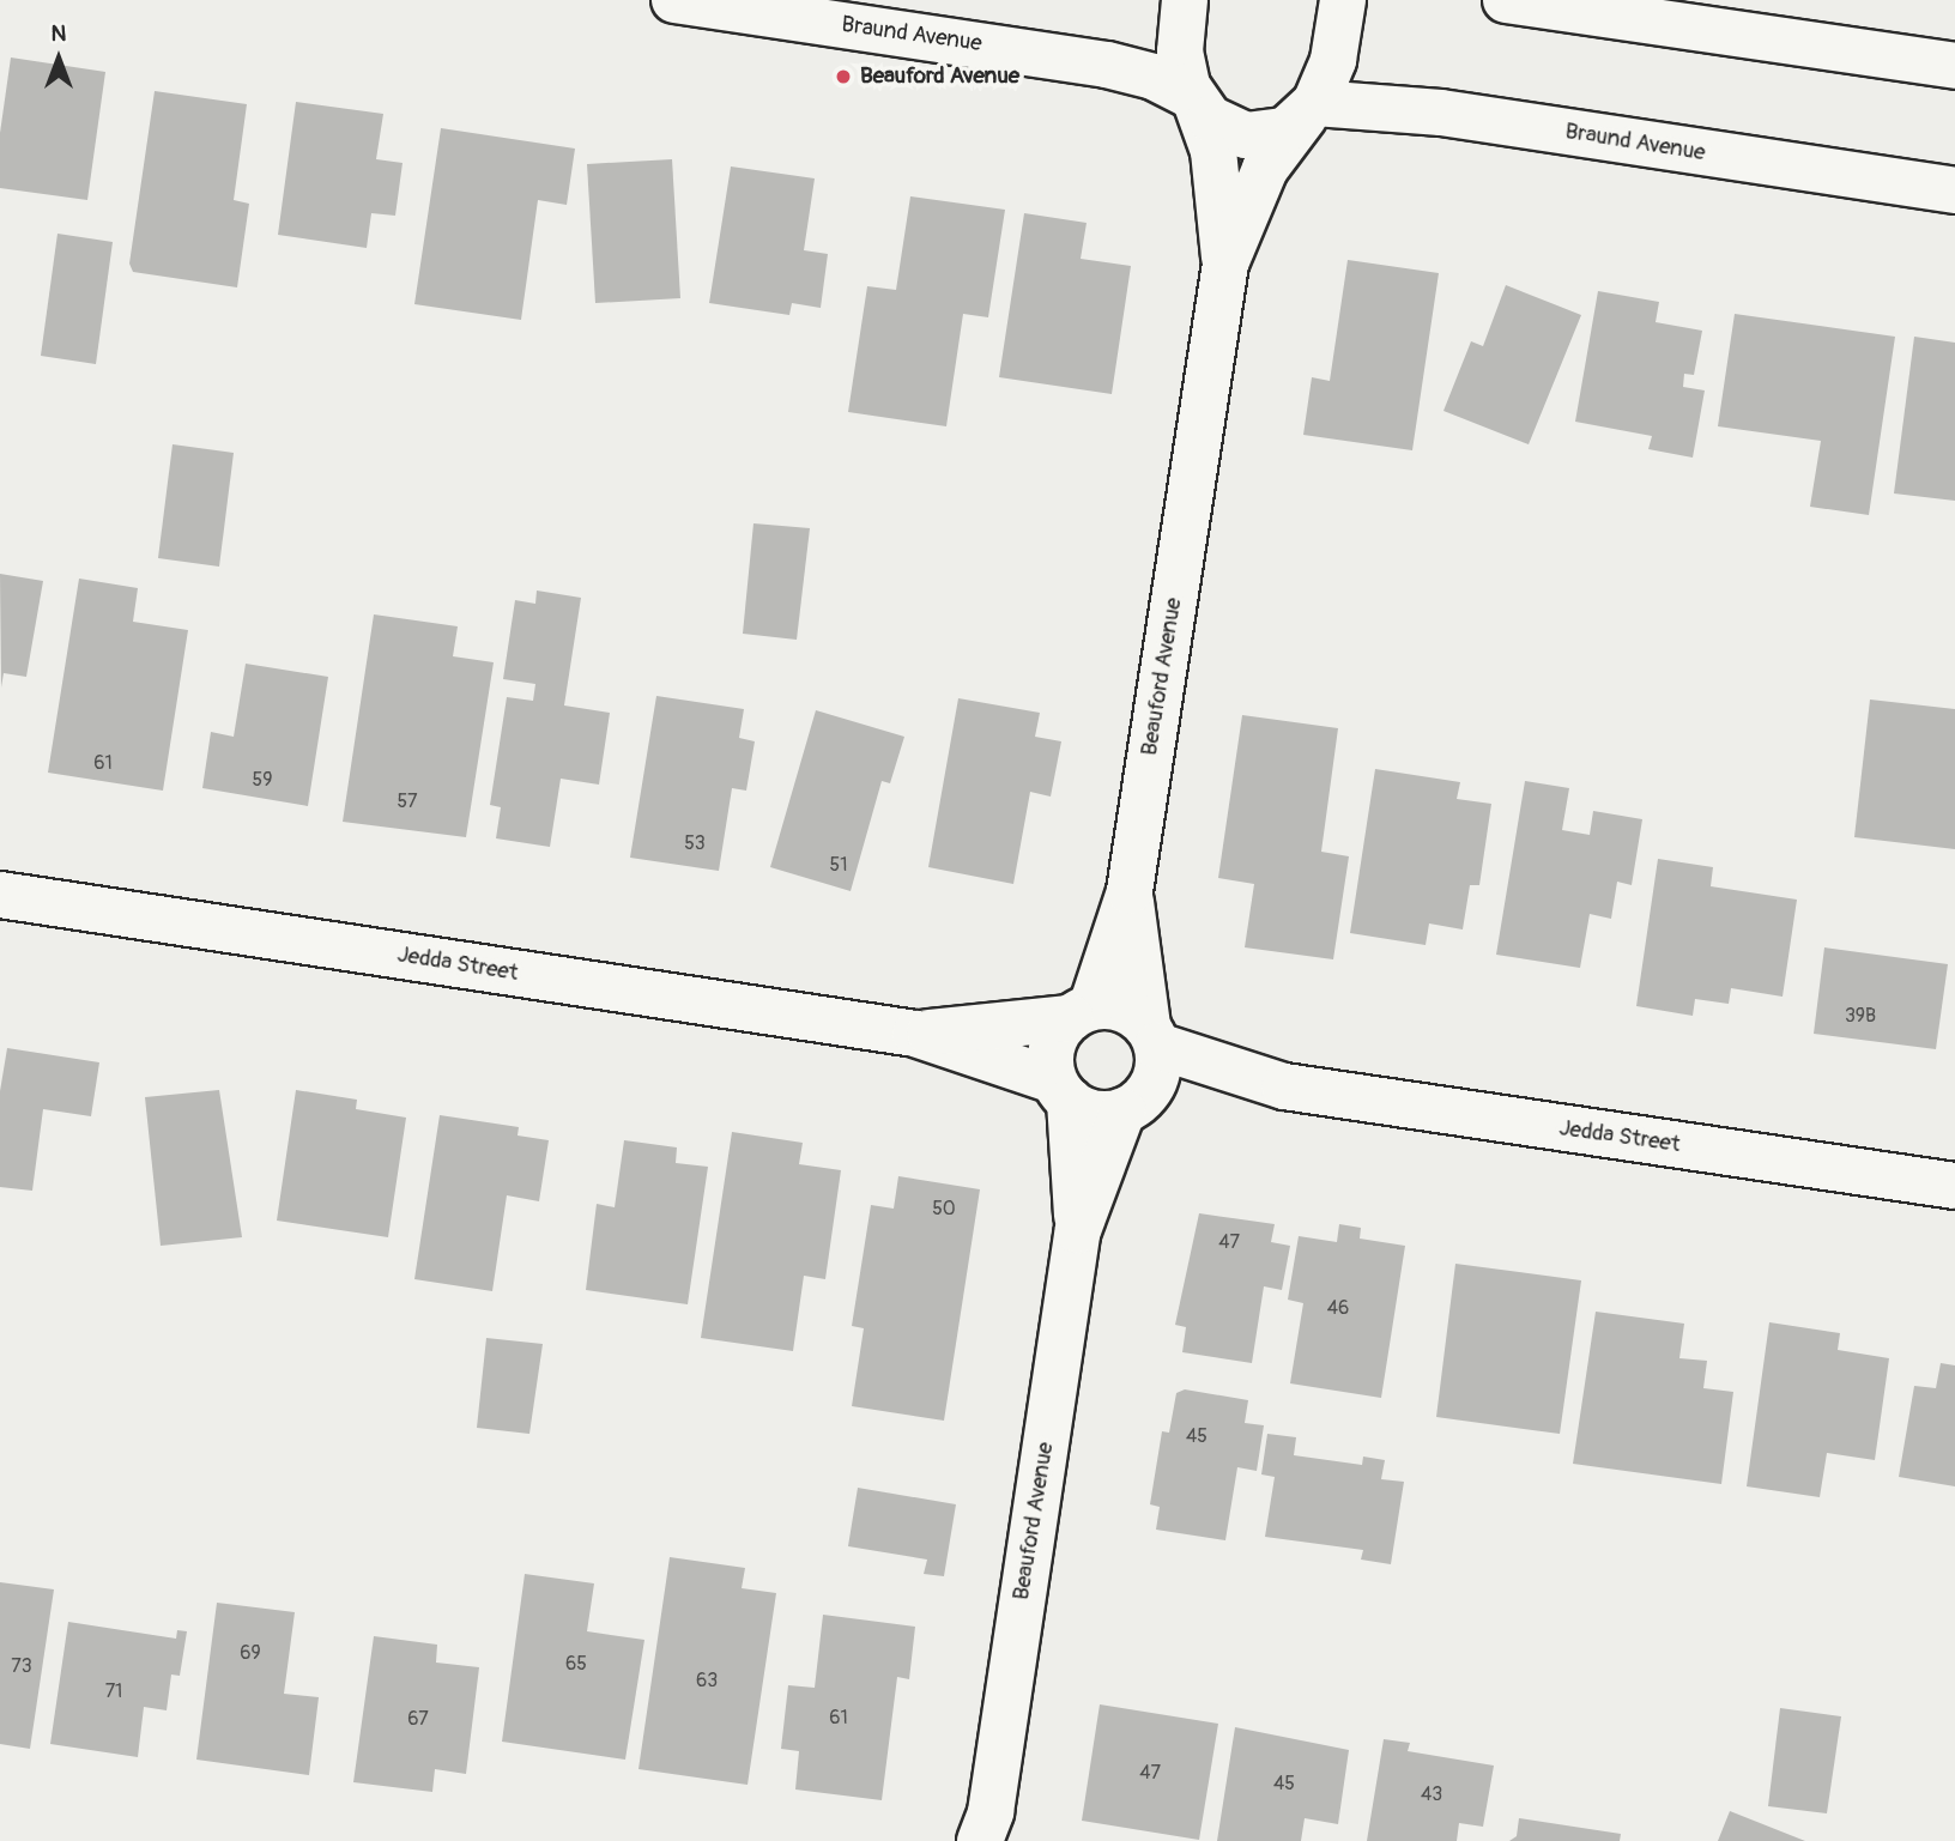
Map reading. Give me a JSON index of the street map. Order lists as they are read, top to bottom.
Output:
{
  "streets": {
    "street": ["Braund Avenue", "Beauford Avenue", "Jedda Street"]
  },
  "crossings": [
    ["Braund Avenue", "Beauford Avenue"],
    ["Beauford Avenue", "Jedda Street"]
  ],
  "places": ["Beauford Avenue"],
  "house_numbers": [
    "61",
    "59",
    "57",
    "53",
    "51",
    "39B",
    "50",
    "47",
    "46",
    "45",
    "69",
    "65",
    "73",
    "63",
    "71",
    "61",
    "67",
    "47",
    "45",
    "43"
  ],
  "north": "top"
}
